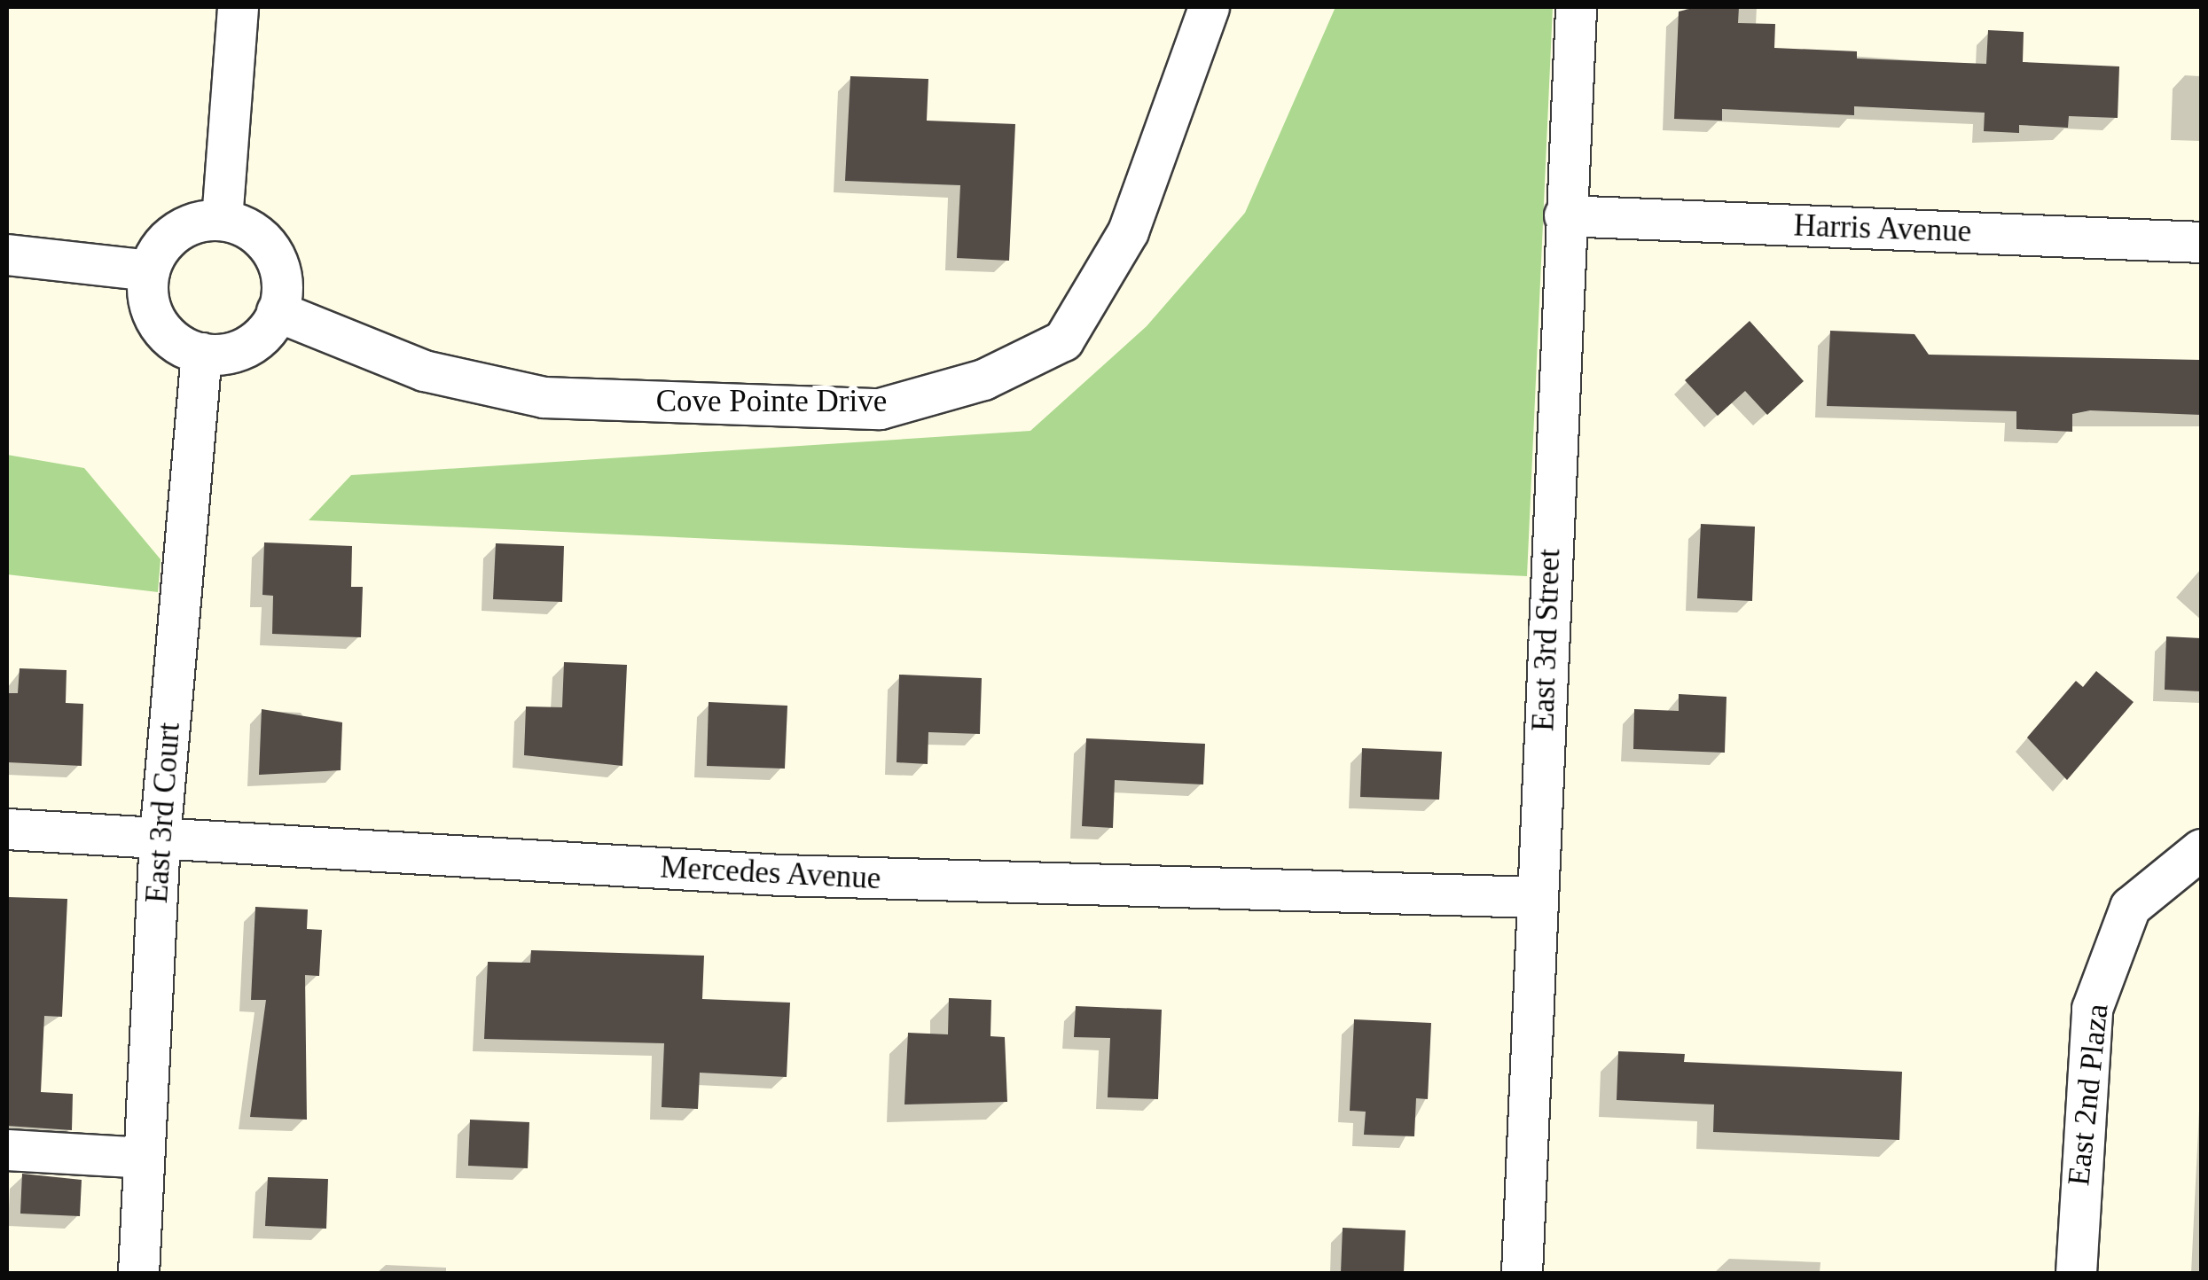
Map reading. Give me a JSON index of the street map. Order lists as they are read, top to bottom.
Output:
{
  "streets": {
    "street": [
      "Harris Avenue",
      "Cove Pointe Drive",
      "East 3rd Street",
      "East 3rd Court",
      "Mercedes Avenue",
      "East 2nd Plaza"
    ]
  },
  "crossings": [
    ["Harris Avenue", "East 3rd Street"],
    ["Cove Pointe Drive", "East 3rd Court"],
    ["East 3rd Street", "Mercedes Avenue"],
    ["East 3rd Court", "Mercedes Avenue"]
  ]
}
